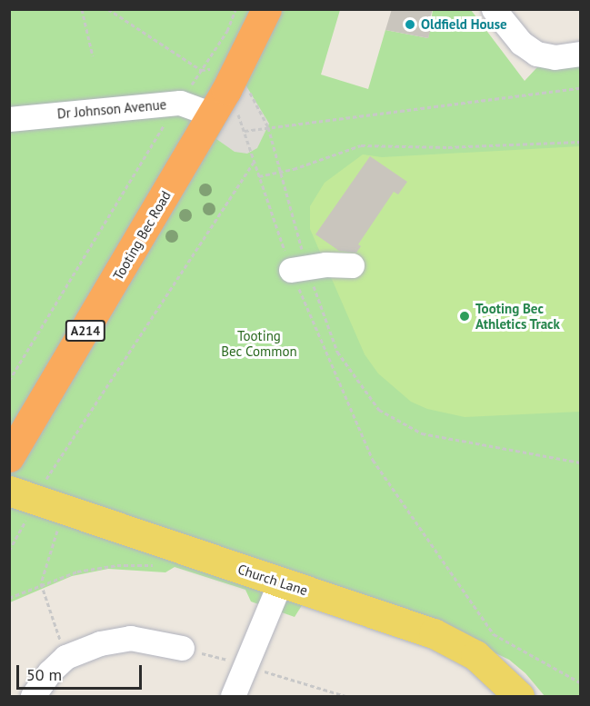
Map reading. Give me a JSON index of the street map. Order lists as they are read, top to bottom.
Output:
{
  "streets": {
    "highway": ["Tooting Bec Road", "A214"],
    "main road": ["Church Lane"],
    "street": ["Dr Johnson Avenue"]
  },
  "crossings": [
    ["Dr Johnson Avenue", "Tooting Bec Road"]
  ],
  "parks": ["Tooting Bec Common"],
  "places": ["Oldfield House", "Tooting Bec Athletics Track"],
  "scale_bar": "50 m"
}
